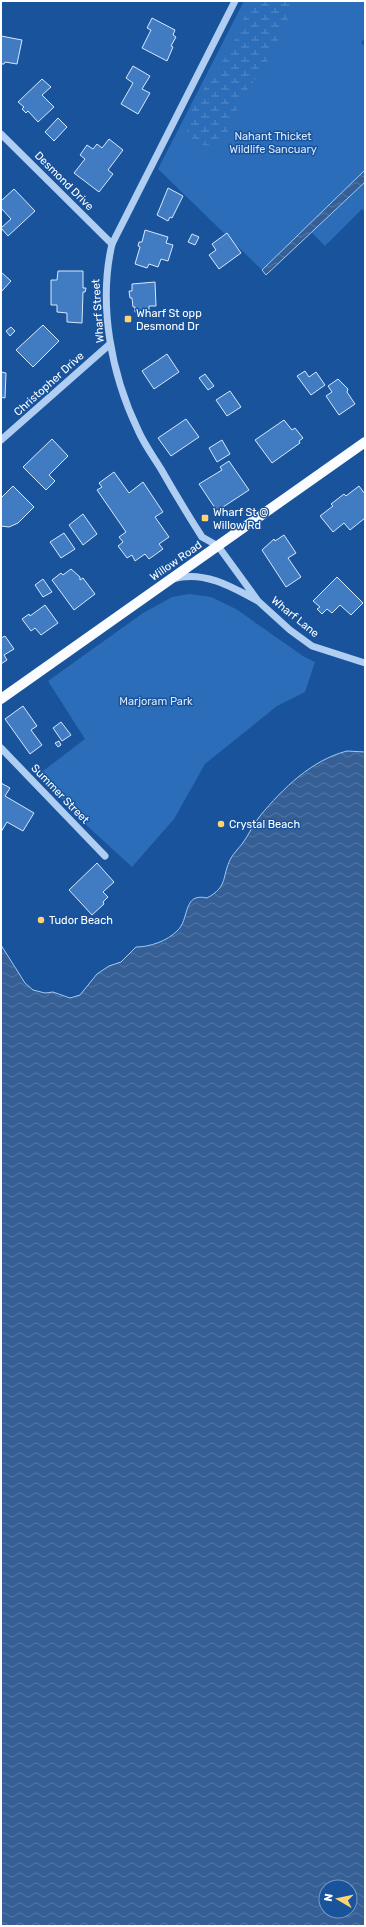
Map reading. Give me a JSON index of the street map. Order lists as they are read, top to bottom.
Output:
{
  "streets": {
    "main road": ["Willow Road"],
    "street": [
      "Desmond Drive",
      "Wharf Street",
      "Christopher Drive",
      "Wharf Lane",
      "Summer Street"
    ]
  },
  "crossings": [
    ["Desmond Drive", "Wharf Street"],
    ["Wharf Street", "Christopher Drive"],
    ["Wharf Street", "Willow Road"],
    ["Wharf Street", "Wharf Lane"],
    ["Willow Road", "Wharf Lane"]
  ],
  "parks": ["Nahant Thicket Wildlife Sancuary", "Marjoram Park"],
  "places": {
    "transit": ["Wharf St opp Desmond Dr", "Wharf St @ Willow Rd"],
    "other": ["Crystal Beach", "Tudor Beach"]
  },
  "north": "left"
}
